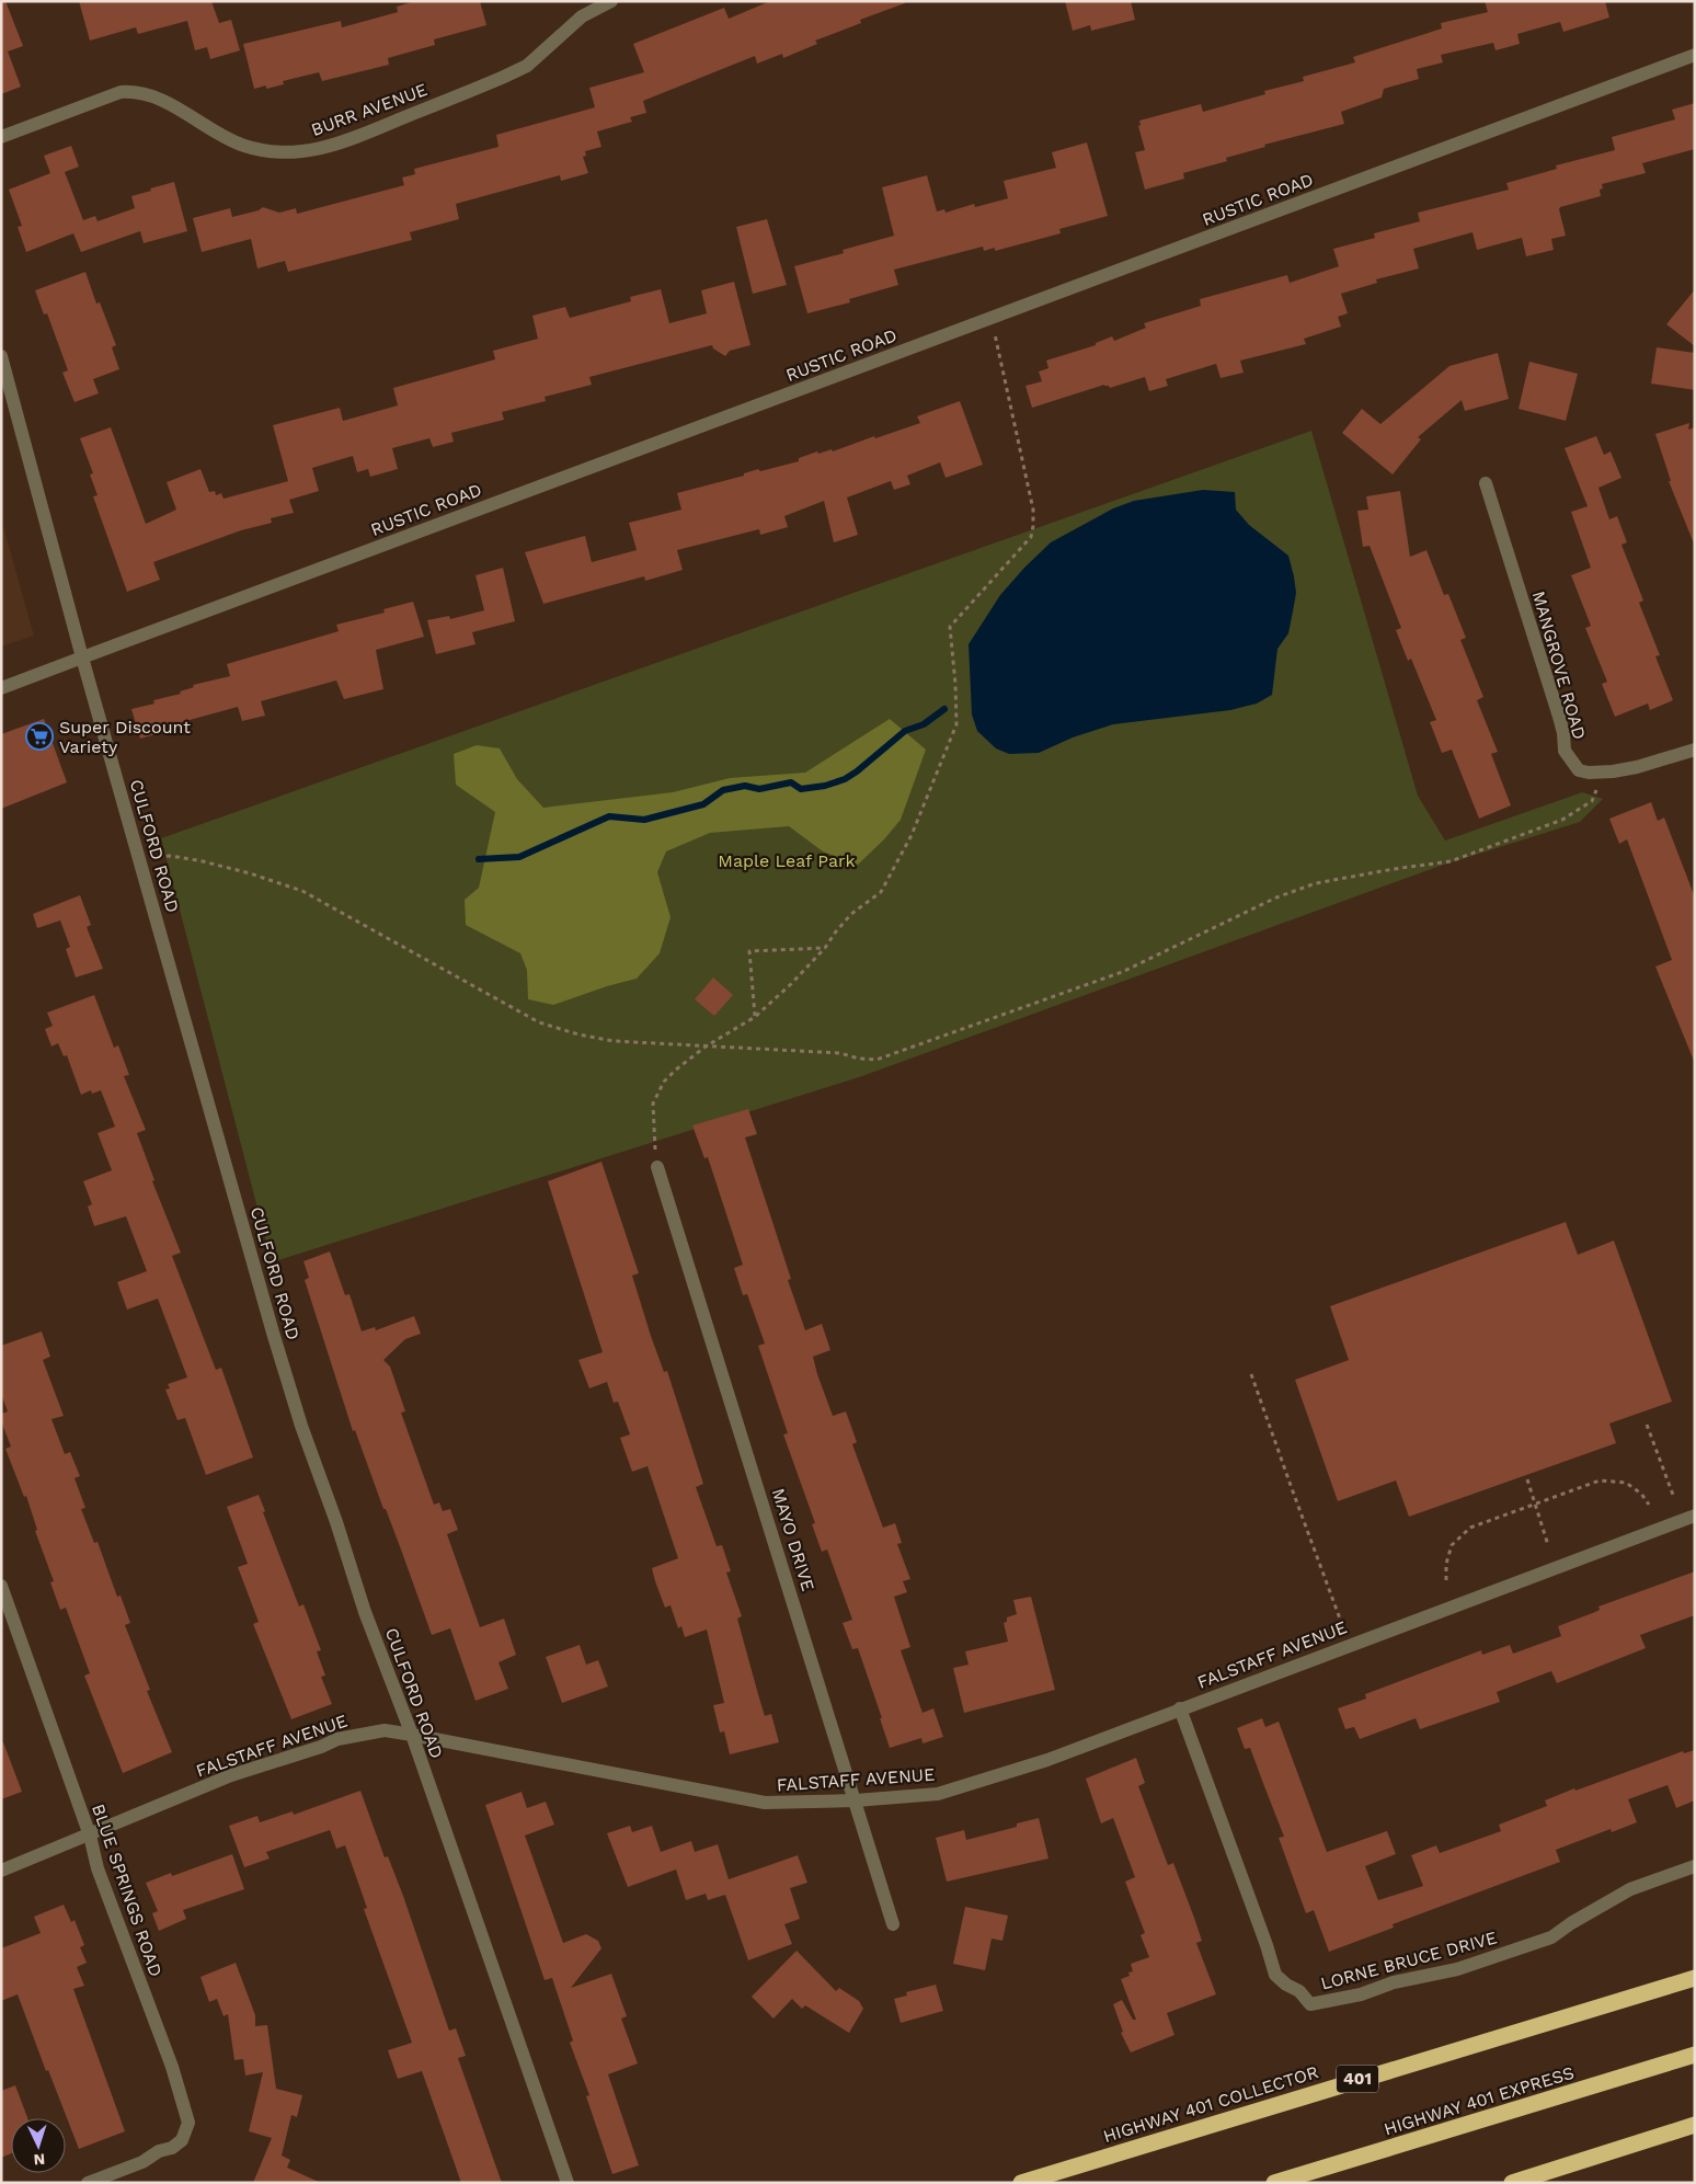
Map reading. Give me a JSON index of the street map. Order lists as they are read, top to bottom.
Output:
{
  "streets": {
    "highway": ["401", "HIGHWAY 401 EXPRESS", "HIGHWAY 401 COLLECTOR"],
    "street": [
      "BURR AVENUE",
      "RUSTIC ROAD",
      "MANGROVE ROAD",
      "CULFORD ROAD",
      "MAYO DRIVE",
      "FALSTAFF AVENUE",
      "BLUE SPRINGS ROAD",
      "LORNE BRUCE DRIVE"
    ]
  },
  "crossings": [
    ["RUSTIC ROAD", "CULFORD ROAD"],
    ["CULFORD ROAD", "FALSTAFF AVENUE"],
    ["MAYO DRIVE", "FALSTAFF AVENUE"],
    ["FALSTAFF AVENUE", "BLUE SPRINGS ROAD"],
    ["FALSTAFF AVENUE", "LORNE BRUCE DRIVE"]
  ],
  "parks": ["Maple Leaf Park"],
  "places": {
    "supermarket": ["Super Discount Variety"]
  },
  "north": "bottom"
}
